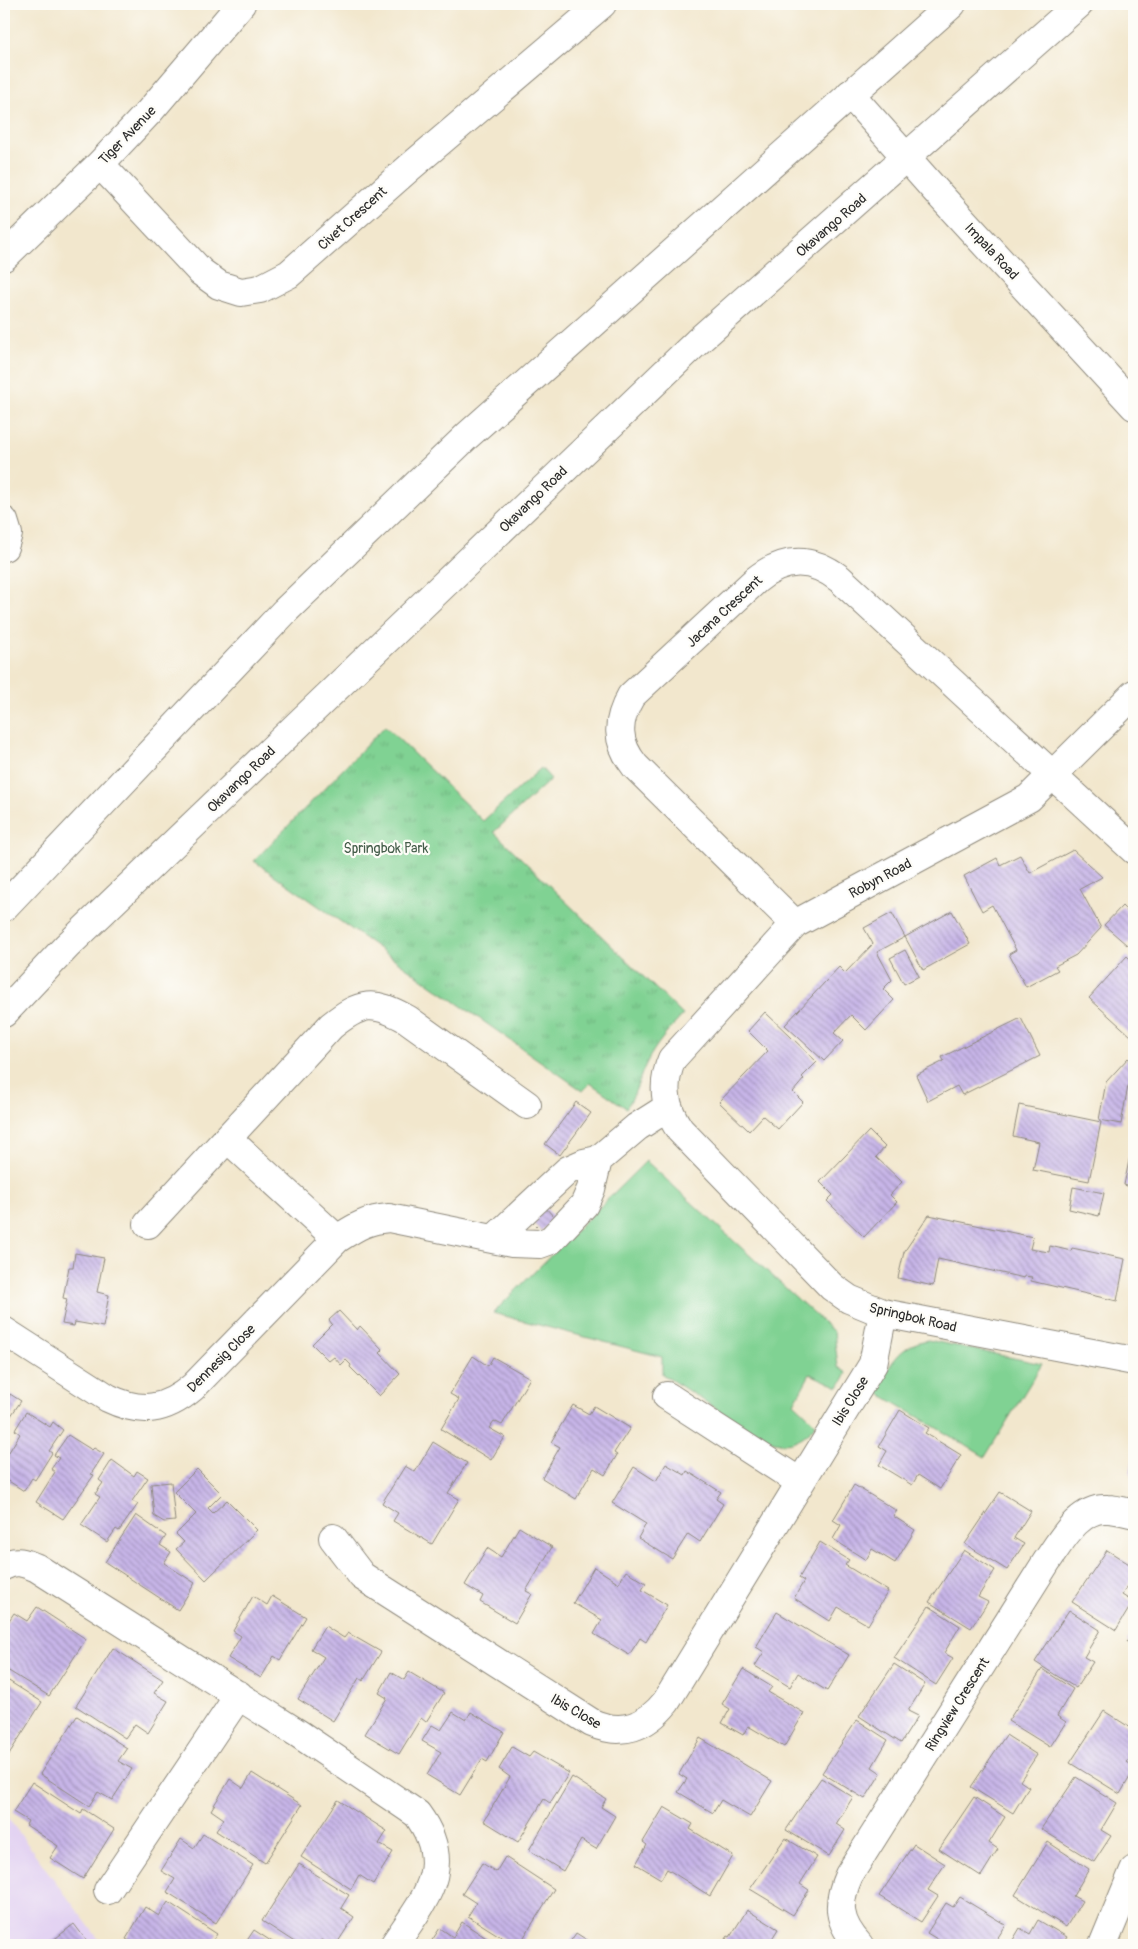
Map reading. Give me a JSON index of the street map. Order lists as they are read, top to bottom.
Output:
{
  "streets": {
    "street": [
      "Tiger Avenue",
      "Civet Crescent",
      "Okavango Road",
      "Impala Road",
      "Jacana Crescent",
      "Robyn Road",
      "Springbok Road",
      "Dennesig Close",
      "Ibis Close",
      "Ringview Crescent"
    ]
  },
  "crossings": [
    ["Tiger Avenue", "Civet Crescent"],
    ["Okavango Road", "Impala Road"],
    ["Jacana Crescent", "Robyn Road"],
    ["Robyn Road", "Springbok Road"],
    ["Springbok Road", "Ibis Close"]
  ],
  "parks": ["Springbok Park"]
}
